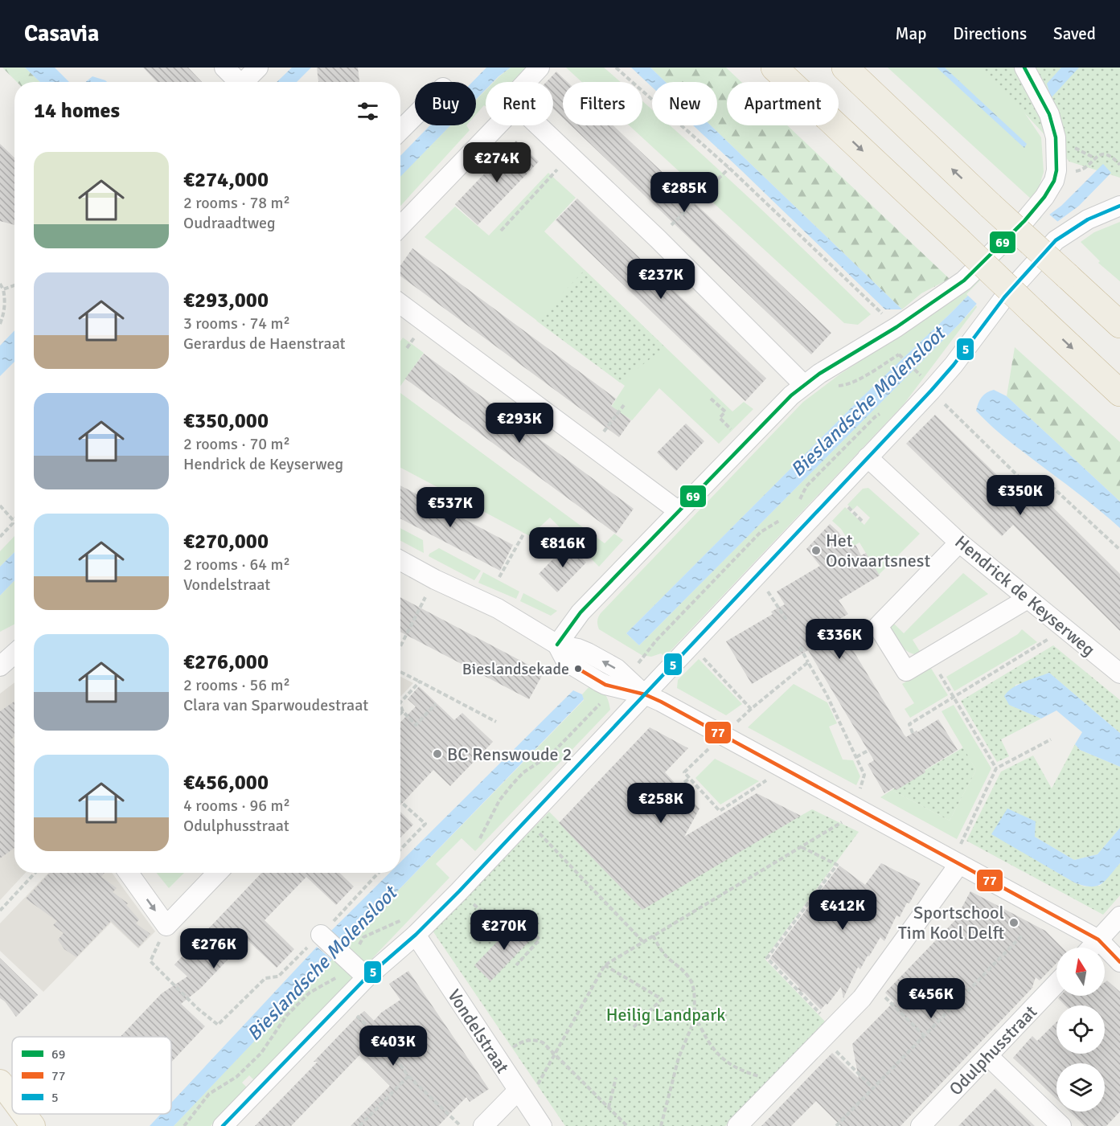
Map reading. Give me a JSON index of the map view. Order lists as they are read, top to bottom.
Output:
{
  "streets": {
    "street": ["Hendrick de Keyserweg", "Vondelstraat", "Odulphusstraat"]
  },
  "water": ["Bieslandsche Molensloot"],
  "parks": ["Heilig Landpark"],
  "places": [
    "Het Ooivaartsnest",
    "Bieslandsekade",
    "BC Renswoude 2",
    "Sportschool Tim Kool Delft"
  ],
  "lines": ["transit line 69", "transit line 5", "transit line 77"],
  "legend": ["69", "77", "5"],
  "north": "top",
  "page": {
    "header": "Casavia",
    "nav": ["Map", "Directions", "Saved"],
    "chip": [
      "Buy",
      "Rent",
      "Filters",
      "New",
      "Apartment"
    ],
    "heading": "14 homes",
    "list": [
      {
        "name": "€274,000",
        "note": "2 rooms · 78 m² · Oudraadtweg"
      },
      {
        "name": "€293,000",
        "note": "3 rooms · 74 m² · Gerardus de Haenstraat"
      },
      {
        "name": "€350,000",
        "note": "2 rooms · 70 m² · Hendrick de Keyserweg"
      },
      {
        "name": "€270,000",
        "note": "2 rooms · 64 m² · Vondelstraat"
      },
      {
        "name": "€276,000",
        "note": "2 rooms · 56 m² · Clara van Sparwoudestraat"
      },
      {
        "name": "€456,000",
        "note": "4 rooms · 96 m² · Odulphusstraat"
      }
    ],
    "price": [
      "€274K",
      "€285K",
      "€237K",
      "€293K",
      "€350K",
      "€537K",
      "€816K",
      "€336K",
      "€258K",
      "€412K",
      "€270K",
      "€276K",
      "€456K",
      "€403K"
    ]
  }
}
